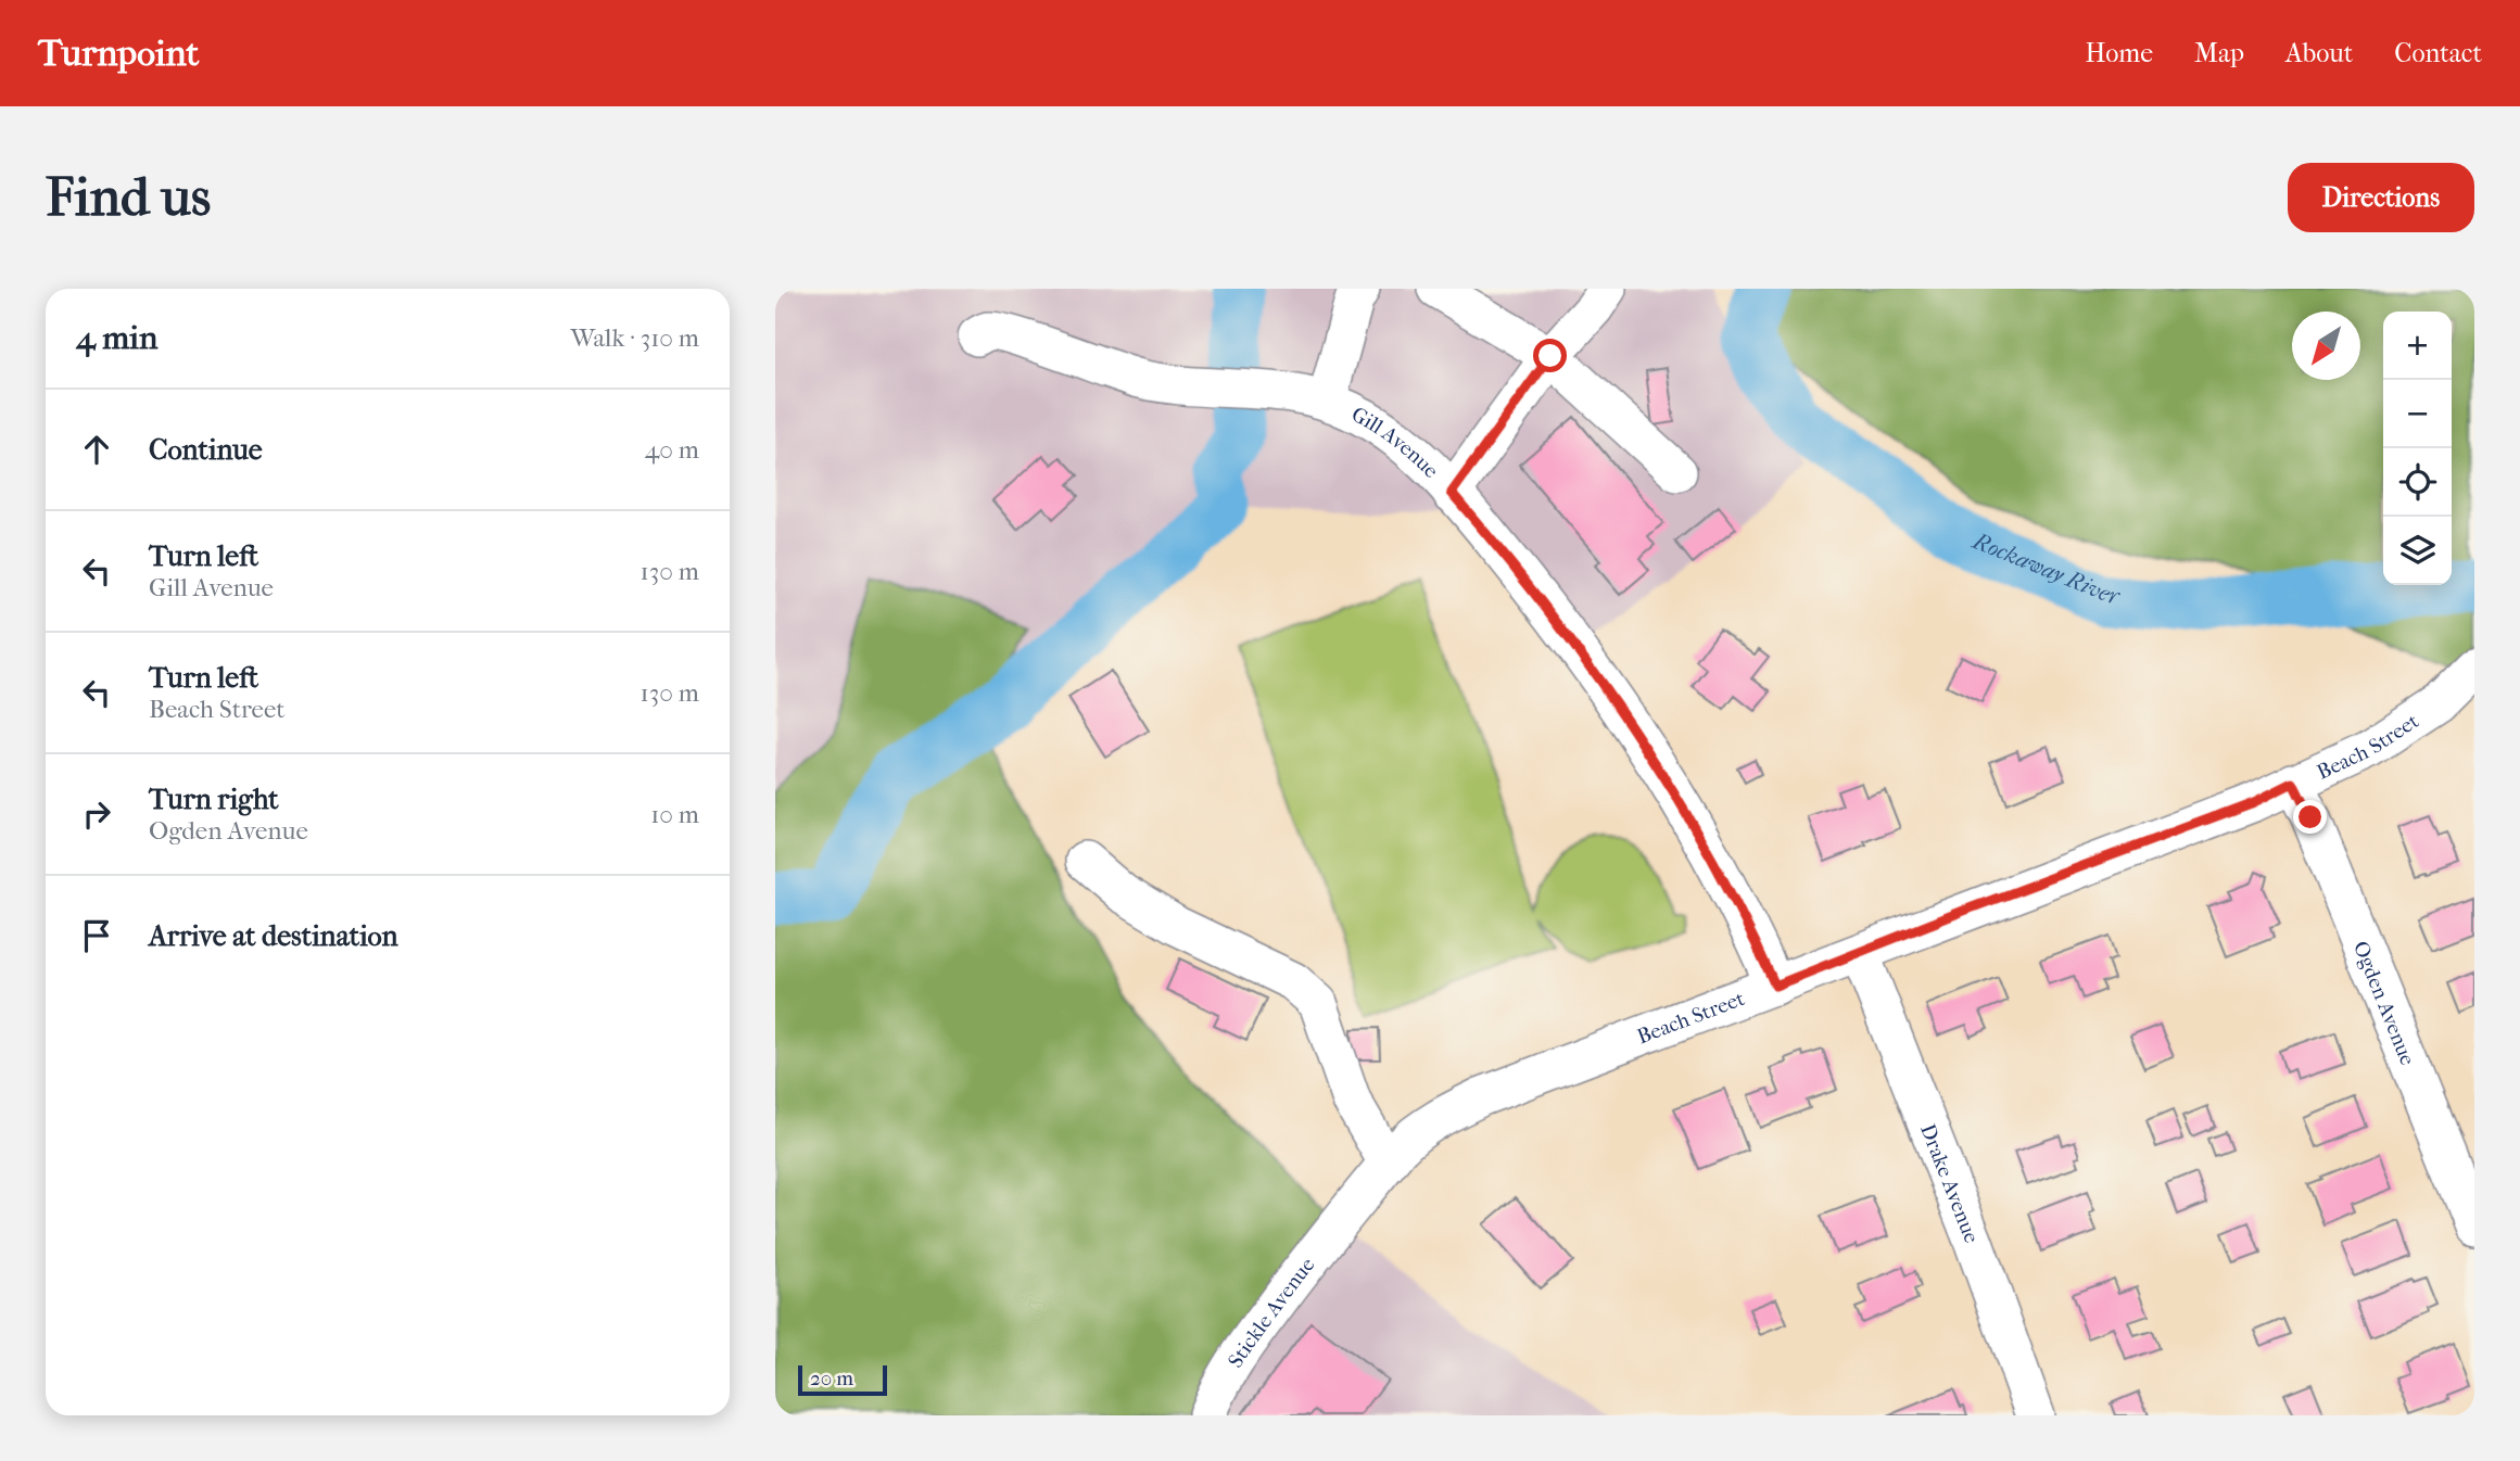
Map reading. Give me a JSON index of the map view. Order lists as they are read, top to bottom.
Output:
{
  "streets": {
    "street": [
      "Gill Avenue",
      "Beach Street",
      "Ogden Avenue",
      "Drake Avenue",
      "Stickle Avenue"
    ]
  },
  "crossings": [
    ["Gill Avenue", "Beach Street"],
    ["Beach Street", "Ogden Avenue"],
    ["Beach Street", "Drake Avenue"],
    ["Beach Street", "Stickle Avenue"]
  ],
  "water": ["Rockaway River"],
  "scale_bar": "20 m",
  "north": "bottom left",
  "page": {
    "header": "Turnpoint",
    "nav": [
      "Home",
      "Map",
      "About",
      "Contact"
    ],
    "buttons": "Directions",
    "title": "Find us",
    "heading": ["4 min", "Walk · 310 m"],
    "map_buttons": ["+", "−"],
    "list": [
      ["Continue", "40 m"],
      ["Turn left", "Gill Avenue", "130 m"],
      ["Turn left", "Beach Street", "130 m"],
      ["Turn right", "Ogden Avenue", "10 m"],
      "Arrive at destination"
    ],
    "scale": "20 m"
  }
}
